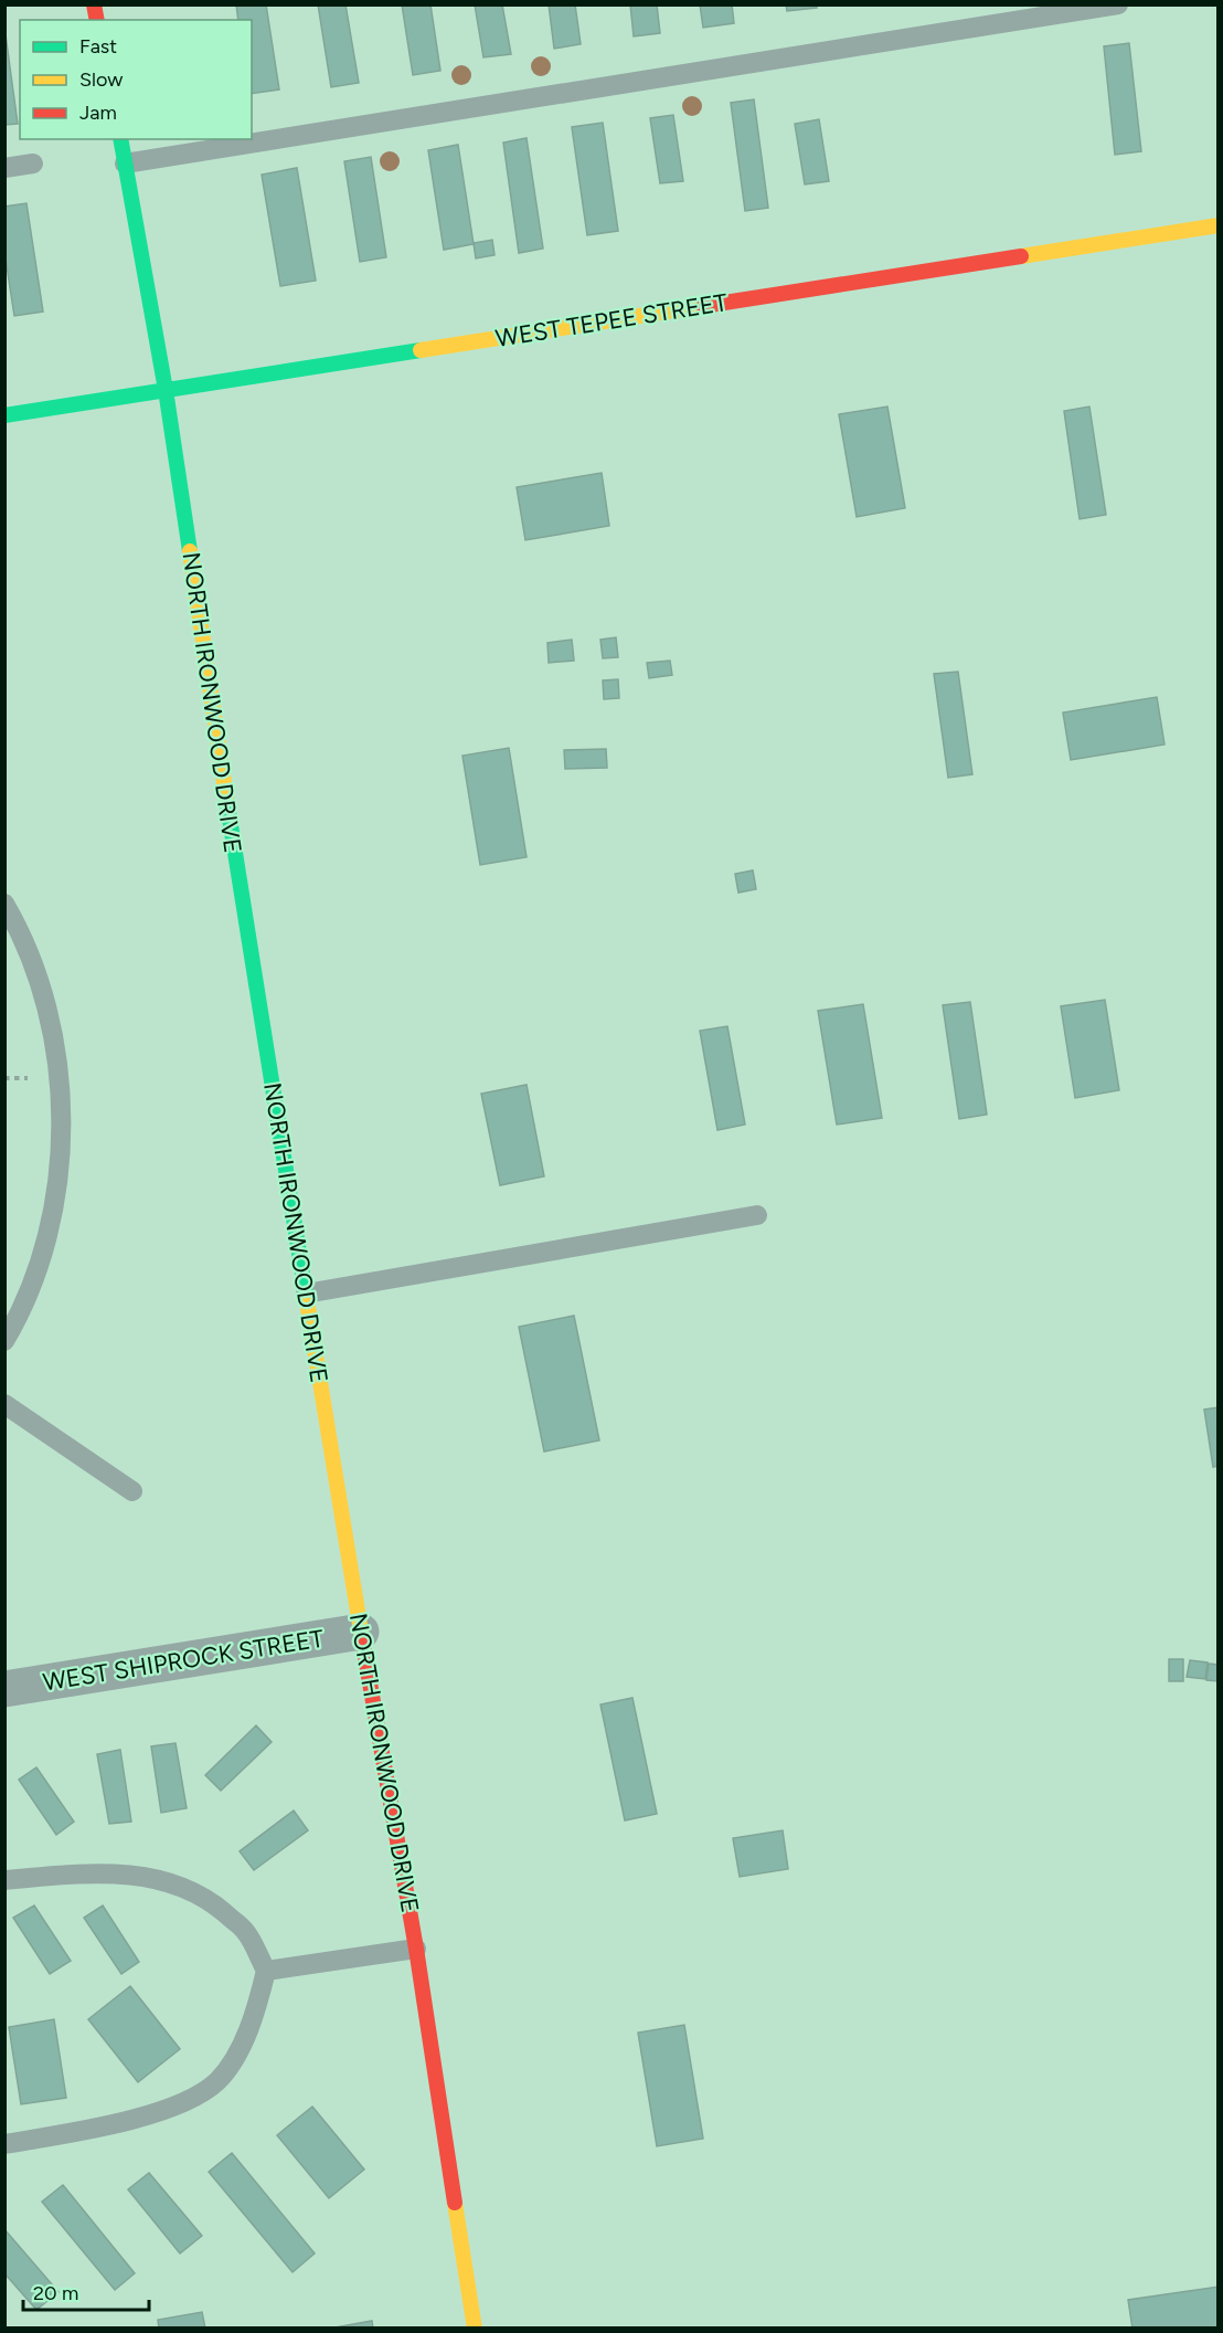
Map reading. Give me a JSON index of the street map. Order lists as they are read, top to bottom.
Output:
{
  "streets": {
    "street": ["WEST TEPEE STREET", "NORTH IRONWOOD DRIVE", "WEST SHIPROCK STREET"]
  },
  "crossings": [
    ["WEST TEPEE STREET", "NORTH IRONWOOD DRIVE"],
    ["NORTH IRONWOOD DRIVE", "WEST SHIPROCK STREET"]
  ],
  "legend": ["Fast", "Slow", "Jam"],
  "scale_bar": "20 m"
}
